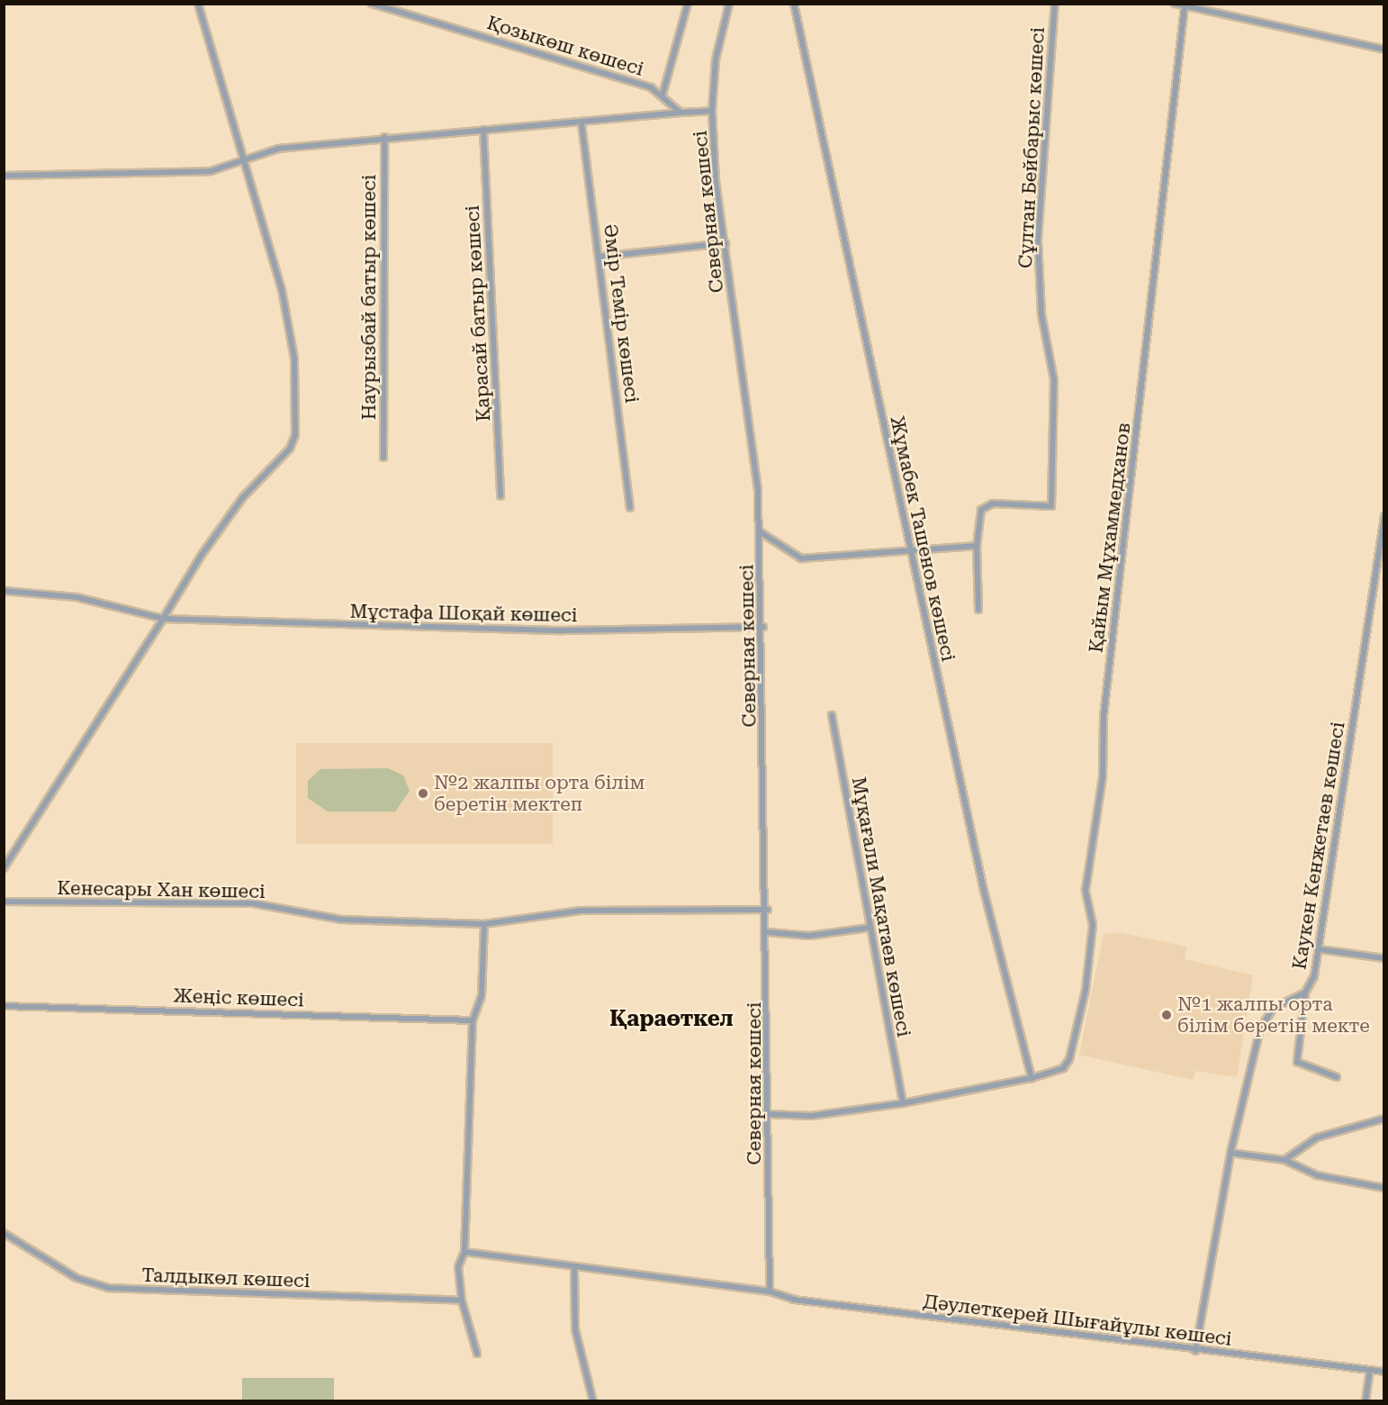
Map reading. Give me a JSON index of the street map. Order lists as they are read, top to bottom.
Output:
{
  "streets": {
    "street": [
      "Қозыкөш көшесі",
      "Сұлтан Бейбарыс көшесі",
      "Северная көшесі",
      "Наурызбай батыр көшесі",
      "Қарасай батыр көшесі",
      "Әмір Темір көшесі",
      "Қайым Мұхаммедханов",
      "Жұмабек Ташенов көшесі",
      "Мұстафа Шоқай көшесі",
      "Каукен Кенжетаев көшесі",
      "Кенесары Хан көшесі",
      "Мұқағали Мақатаев көшесі",
      "Жеңіс көшесі",
      "Талдыкөл көшесі",
      "Дәулеткерей Шығайұлы көшесі"
    ]
  },
  "crossings": [
    ["Северная көшесі", "Мұстафа Шоқай көшесі"],
    ["Северная көшесі", "Кенесары Хан көшесі"],
    ["Северная көшесі", "Дәулеткерей Шығайұлы көшесі"],
    ["Қайым Мұхаммедханов", "Жұмабек Ташенов көшесі"],
    ["Каукен Кенжетаев көшесі", "Дәулеткерей Шығайұлы көшесі"]
  ],
  "districts": ["Қараөткел"],
  "places": ["№2 жалпы орта білім беретін мектеп", "№1 жалпы орта білім беретін мекте"]
}
